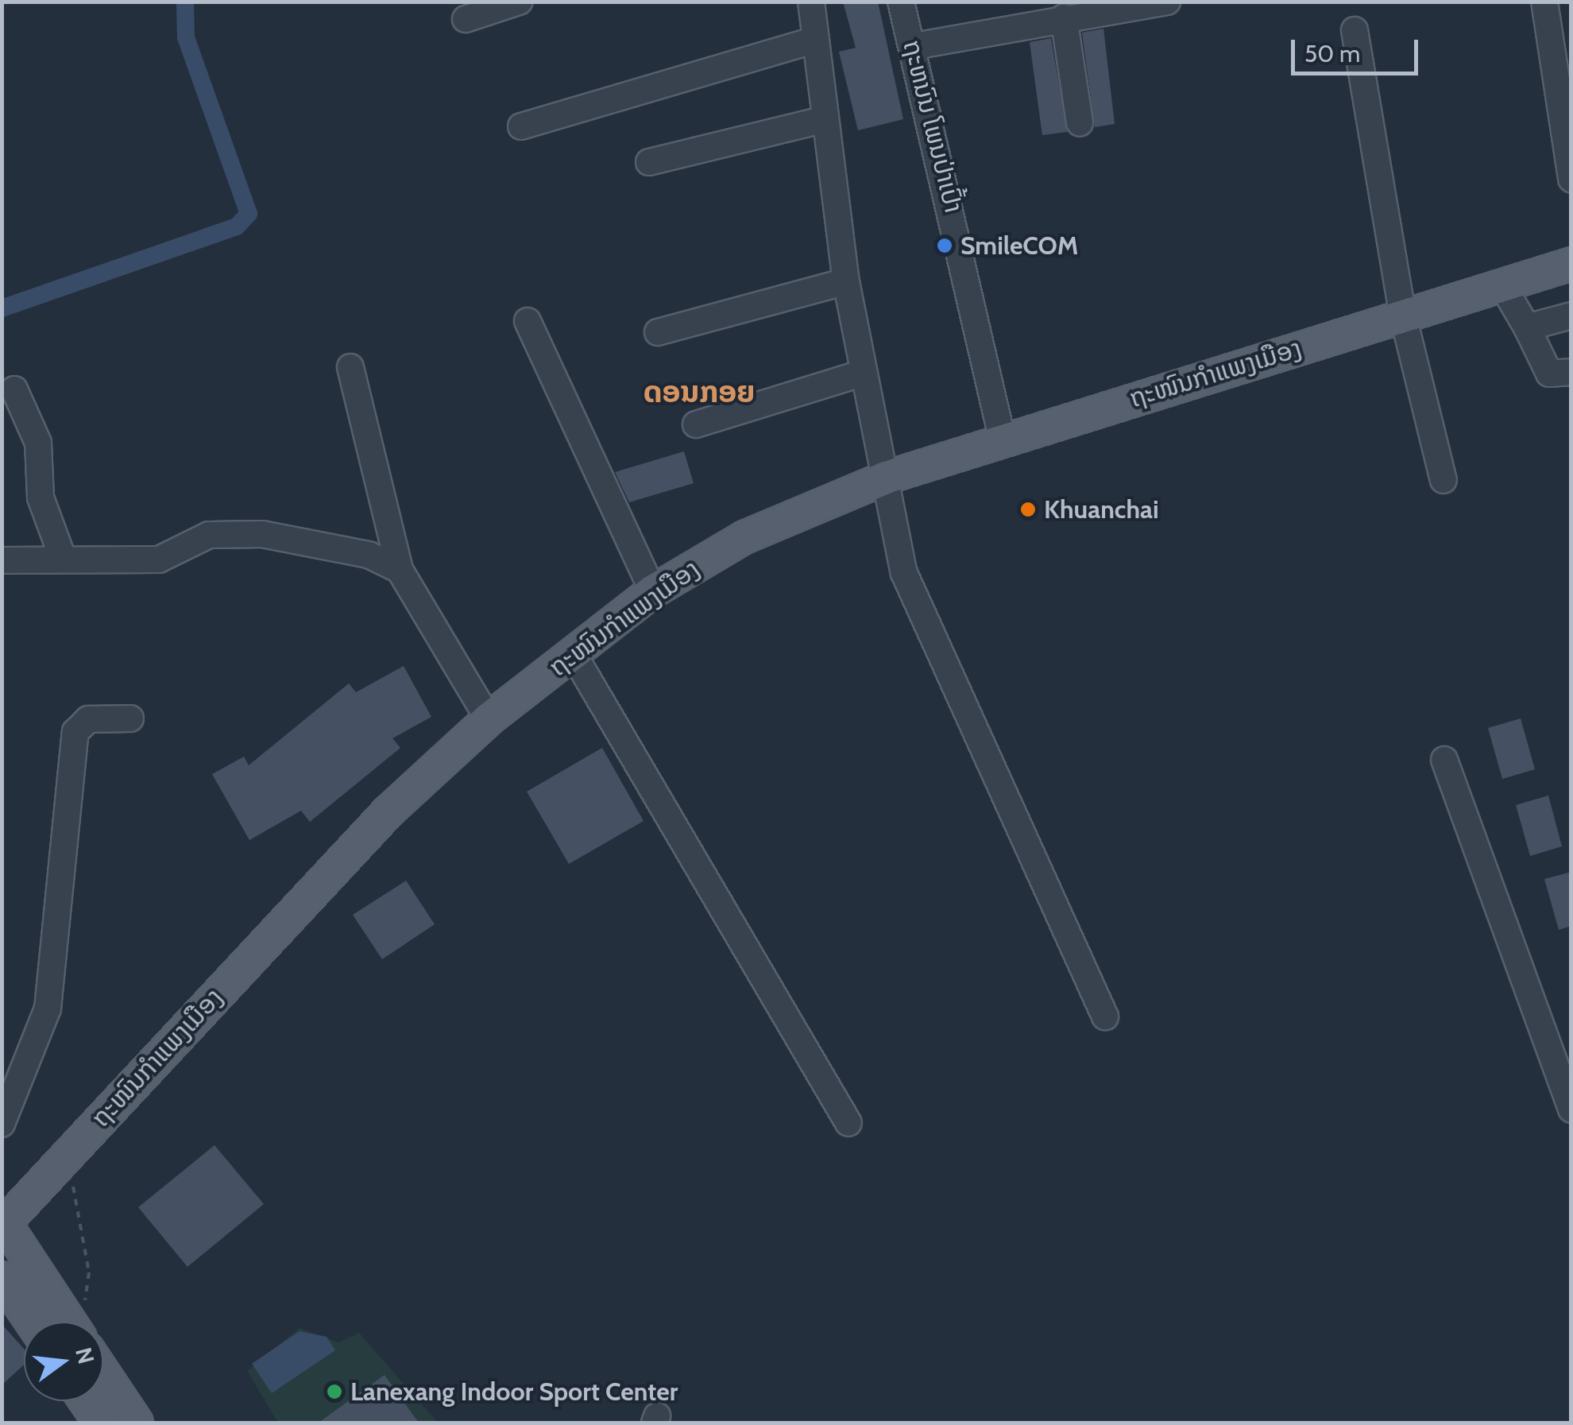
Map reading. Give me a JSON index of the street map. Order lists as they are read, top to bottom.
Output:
{
  "streets": {
    "main road": ["ຖະໜົນກຳແພງເມືອງ"],
    "street": ["ຖະຫນົນ ໂພນປ່າເປົ້າ"]
  },
  "crossings": [
    ["ຖະຫນົນ ໂພນປ່າເປົ້າ", "ຖະໜົນກຳແພງເມືອງ"]
  ],
  "districts": ["ດອນກອຍ"],
  "places": ["SmileCOM", "Khuanchai", "Lanexang Indoor Sport Center"],
  "scale_bar": "50 m",
  "north": "right"
}
